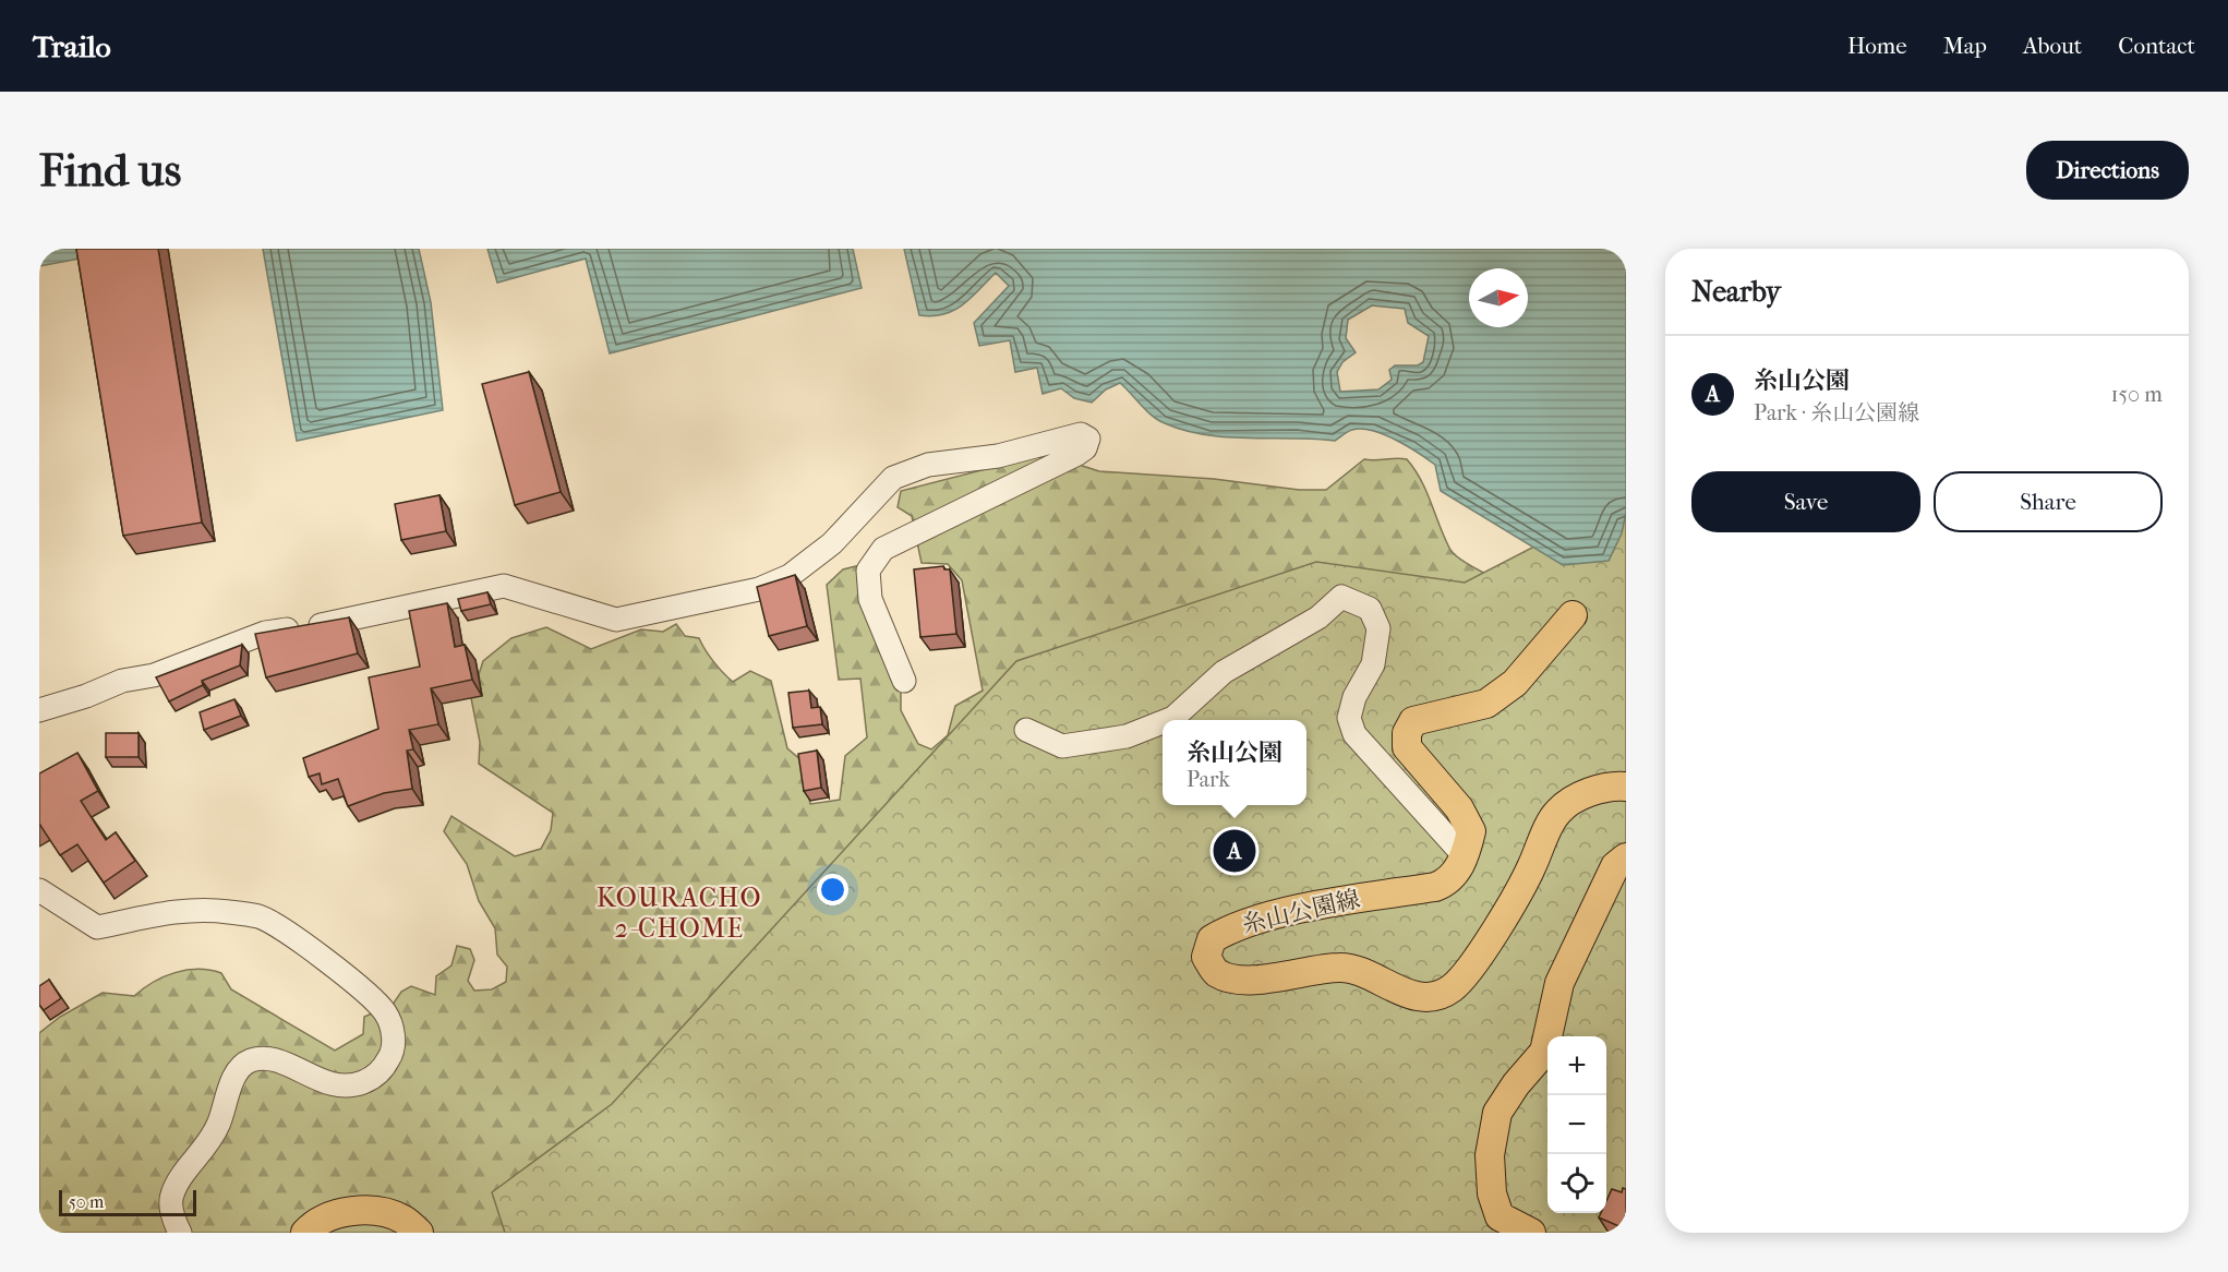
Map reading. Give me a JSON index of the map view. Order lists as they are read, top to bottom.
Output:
{
  "streets": {
    "main road": ["糸山公園線"]
  },
  "districts": ["KOURACHO 2-CHOME"],
  "scale_bar": "50 m",
  "north": "right",
  "page": {
    "header": "Trailo",
    "nav": [
      "Home",
      "Map",
      "About",
      "Contact"
    ],
    "buttons": [
      "Directions",
      ["Save", "Share"]
    ],
    "title": "Find us",
    "heading": "Nearby",
    "list": [
      {
        "mark": "A",
        "name": "糸山公園",
        "note": "Park · 糸山公園線",
        "value": "150 m"
      }
    ],
    "popup": ["糸山公園", "Park"],
    "pins": "A",
    "map_buttons": ["+", "−"],
    "scale": "50 m"
  }
}
